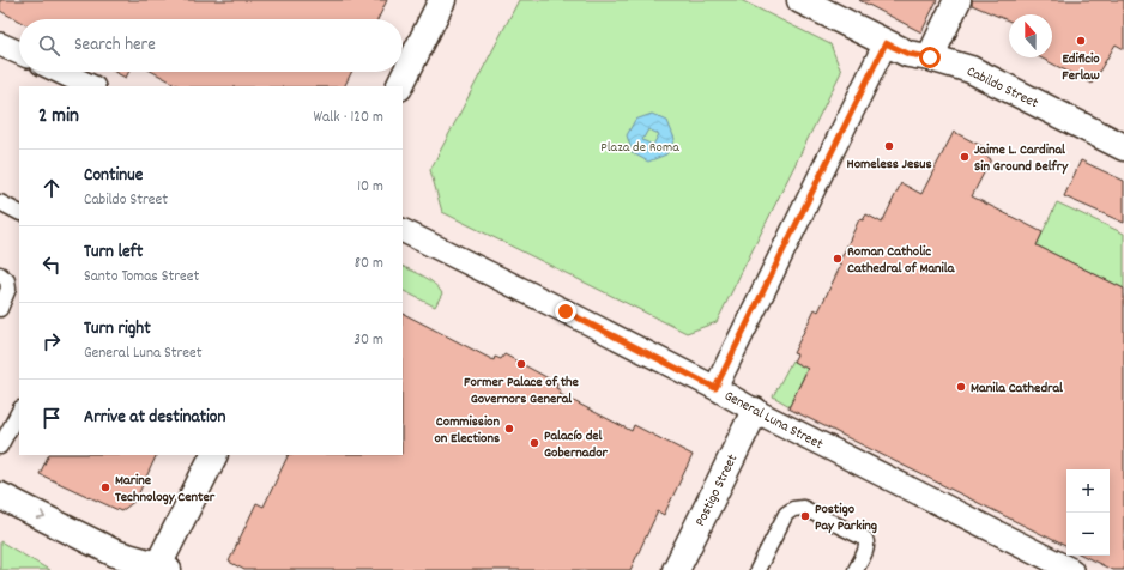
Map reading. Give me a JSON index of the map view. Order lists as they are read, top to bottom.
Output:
{
  "streets": {
    "street": ["Cabildo Street", "General Luna Street", "Postigo Street"]
  },
  "crossings": [
    ["General Luna Street", "Postigo Street"]
  ],
  "parks": ["Plaza de Roma"],
  "places": [
    "Edificio Ferlaw",
    "Homeless Jesus",
    "Jaime L. Cardinal Sin Ground Belfry",
    "Roman Catholic Cathedral of Manila",
    "Former Palace of the Governors General",
    "Manila Cathedral",
    "Commission on Elections",
    "Palacío del Gobernador",
    "Marine Technology Center",
    "Postigo Pay Parking"
  ],
  "north": "top",
  "page": {
    "search": "Search here",
    "heading": ["2 min", "Walk · 120 m"],
    "list": [
      ["Continue", "Cabildo Street", "10 m"],
      ["Turn left", "Santo Tomas Street", "80 m"],
      ["Turn right", "General Luna Street", "30 m"],
      "Arrive at destination"
    ],
    "map_buttons": ["+", "−"]
  }
}
